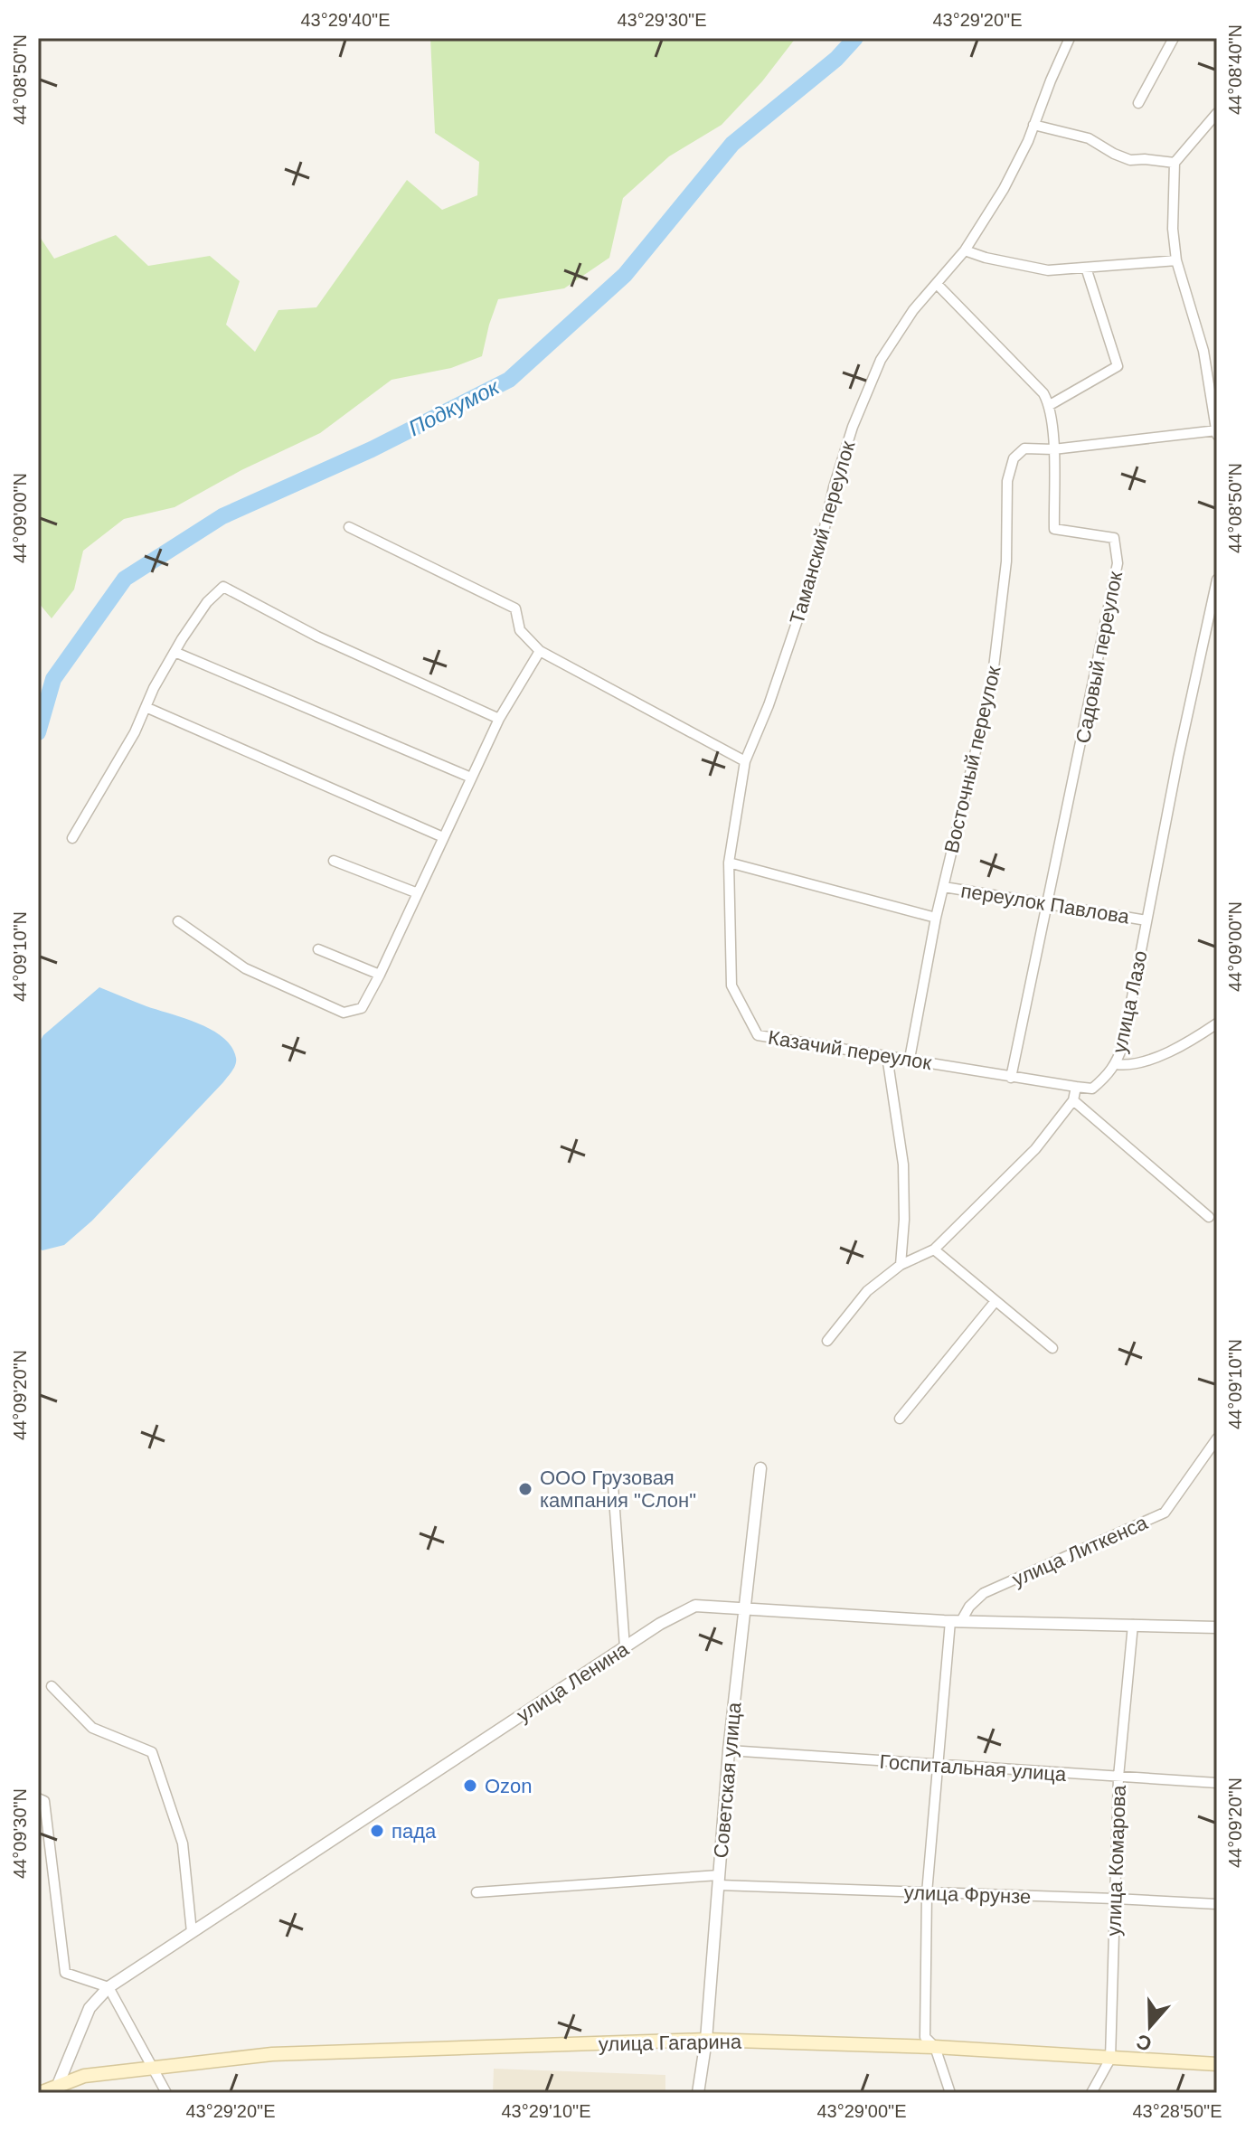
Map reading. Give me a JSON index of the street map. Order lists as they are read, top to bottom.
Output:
{
  "streets": {
    "main road": ["улица Гагарина"],
    "street": [
      "Таманский переулок",
      "Садовый переулок",
      "Восточный переулок",
      "переулок Павлова",
      "улица Лазо",
      "Казачий переулок",
      "улица Литкенса",
      "улица Ленина",
      "Госпитальная улица",
      "Советская улица",
      "улица Комарова",
      "улица Фрунзе"
    ]
  },
  "crossings": [
    ["Таманский переулок", "Казачий переулок"],
    ["Садовый переулок", "Восточный переулок"],
    ["Садовый переулок", "переулок Павлова"],
    ["Садовый переулок", "Казачий переулок"],
    ["Восточный переулок", "переулок Павлова"],
    ["Восточный переулок", "Казачий переулок"],
    ["переулок Павлова", "улица Лазо"],
    ["улица Лазо", "Казачий переулок"],
    ["улица Литкенса", "улица Ленина"],
    ["улица Ленина", "Советская улица"],
    ["улица Ленина", "улица Комарова"],
    ["улица Ленина", "улица Гагарина"],
    ["Госпитальная улица", "Советская улица"],
    ["Госпитальная улица", "улица Комарова"],
    ["Советская улица", "улица Фрунзе"],
    ["Советская улица", "улица Гагарина"],
    ["улица Комарова", "улица Фрунзе"],
    ["улица Комарова", "улица Гагарина"]
  ],
  "water": ["Подкумок"],
  "places": ["ООО Грузовая кампания \"Слон\"", "Ozon", "пада"],
  "north": "bottom",
  "coordinates": [
    "43°29'40\"E",
    "43°29'30\"E",
    "43°29'20\"E",
    "44°08'40\"N",
    "44°08'50\"N",
    "44°09'00\"N",
    "44°09'10\"N",
    "44°09'20\"N",
    "44°09'30\"N",
    "43°29'10\"E",
    "43°29'00\"E",
    "43°28'50\"E"
  ]
}
